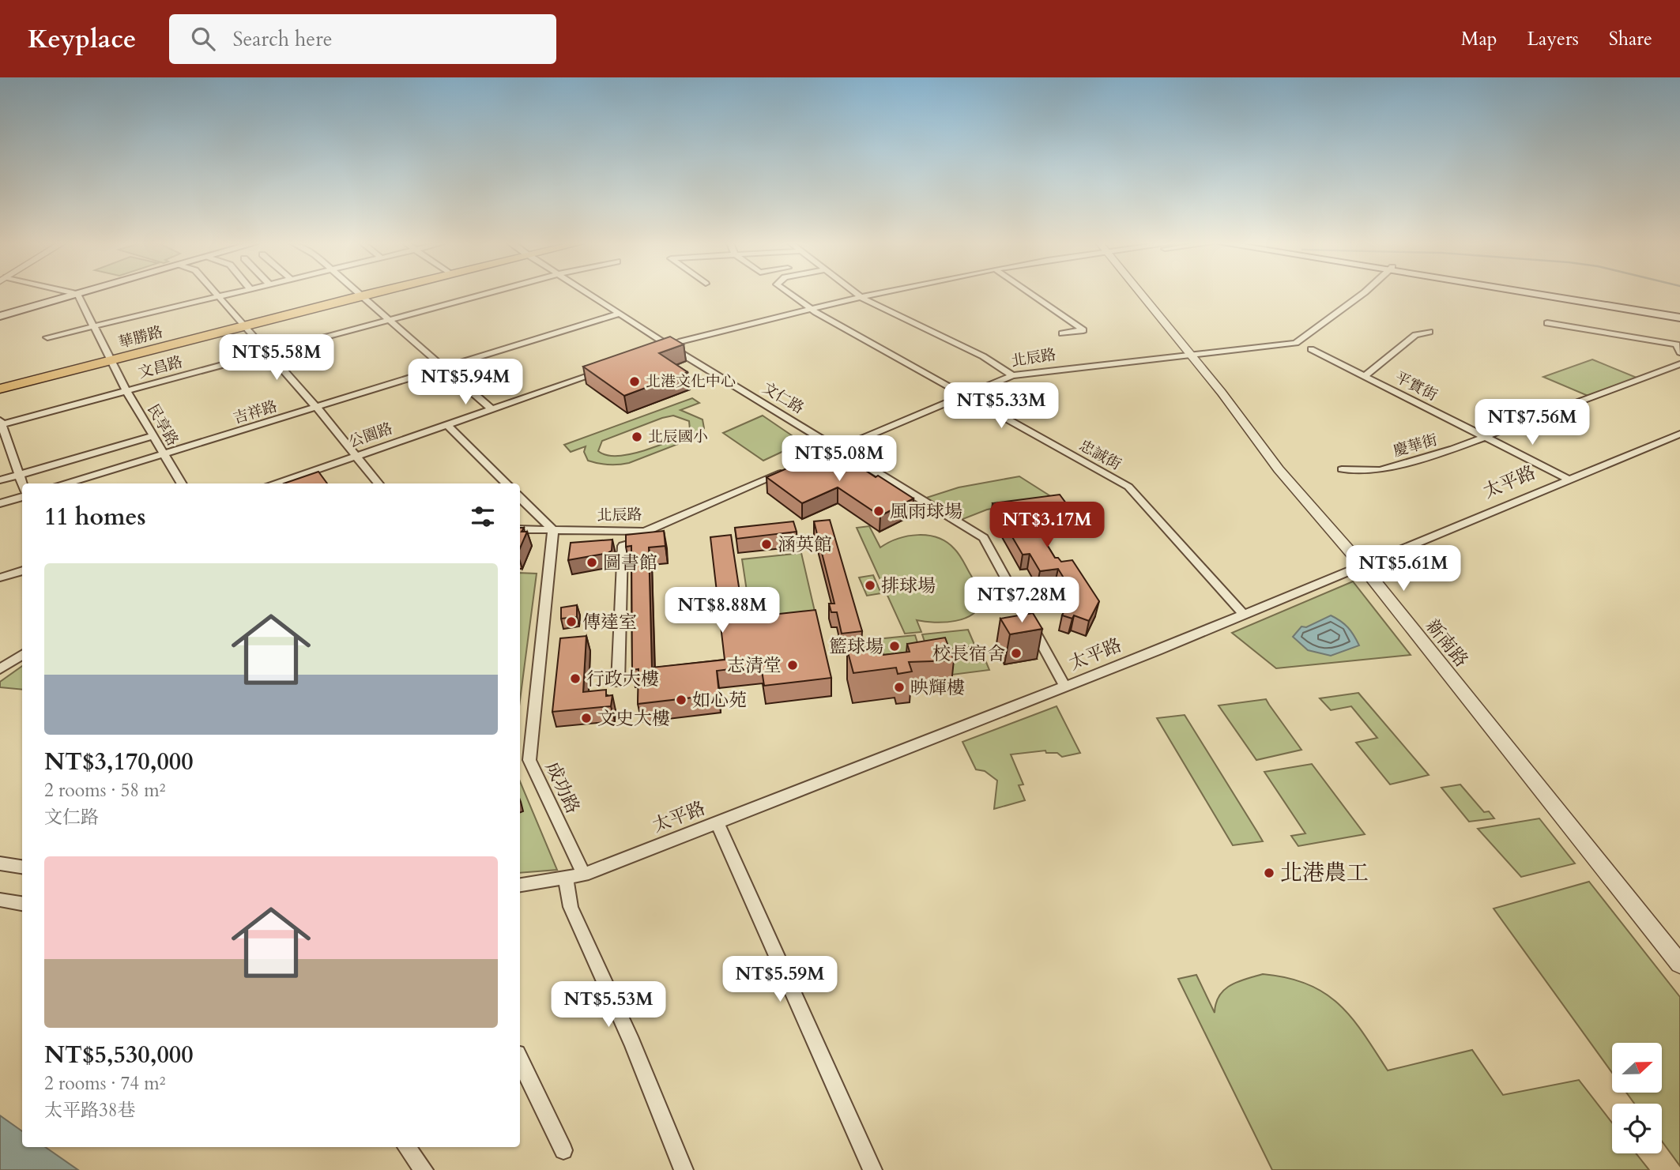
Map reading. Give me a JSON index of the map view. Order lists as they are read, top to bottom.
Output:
{
  "streets": {
    "main road": ["華勝路"],
    "street": [
      "北辰路",
      "文昌路",
      "平實街",
      "文仁路",
      "吉祥路",
      "民享路",
      "公園路",
      "慶華街",
      "忠誠街",
      "太平路",
      "新南路",
      "成功路"
    ]
  },
  "crossings": [
    ["華勝路", "民享路"],
    ["北辰路", "文仁路"],
    ["北辰路", "忠誠街"],
    ["北辰路", "新南路"],
    ["北辰路", "成功路"],
    ["文昌路", "民享路"],
    ["平實街", "慶華街"],
    ["平實街", "太平路"],
    ["文仁路", "吉祥路"],
    ["文仁路", "太平路"],
    ["吉祥路", "民享路"],
    ["忠誠街", "太平路"],
    ["太平路", "新南路"],
    ["太平路", "成功路"]
  ],
  "places": [
    "北港文化中心",
    "北辰國小",
    "風雨球場",
    "涵英館",
    "圖書館",
    "排球場",
    "傳達室",
    "籃球場",
    "校長宿舍",
    "志清堂",
    "行政大樓",
    "映輝樓",
    "如心苑",
    "文史大樓",
    "北港農工"
  ],
  "north": "right",
  "page": {
    "header": "Keyplace",
    "search": "Search here",
    "nav": ["Map", "Layers", "Share"],
    "price": [
      "NT$5.58M",
      "NT$5.94M",
      "NT$5.33M",
      "NT$7.56M",
      "NT$5.08M",
      "NT$3.17M",
      "NT$5.61M",
      "NT$7.28M",
      "NT$8.88M",
      "NT$5.59M",
      "NT$5.53M"
    ],
    "heading": "11 homes",
    "list": [
      {
        "name": "NT$3,170,000",
        "note": "2 rooms · 58 m² · 文仁路"
      },
      {
        "name": "NT$5,530,000",
        "note": "2 rooms · 74 m² · 太平路38巷"
      }
    ]
  }
}
